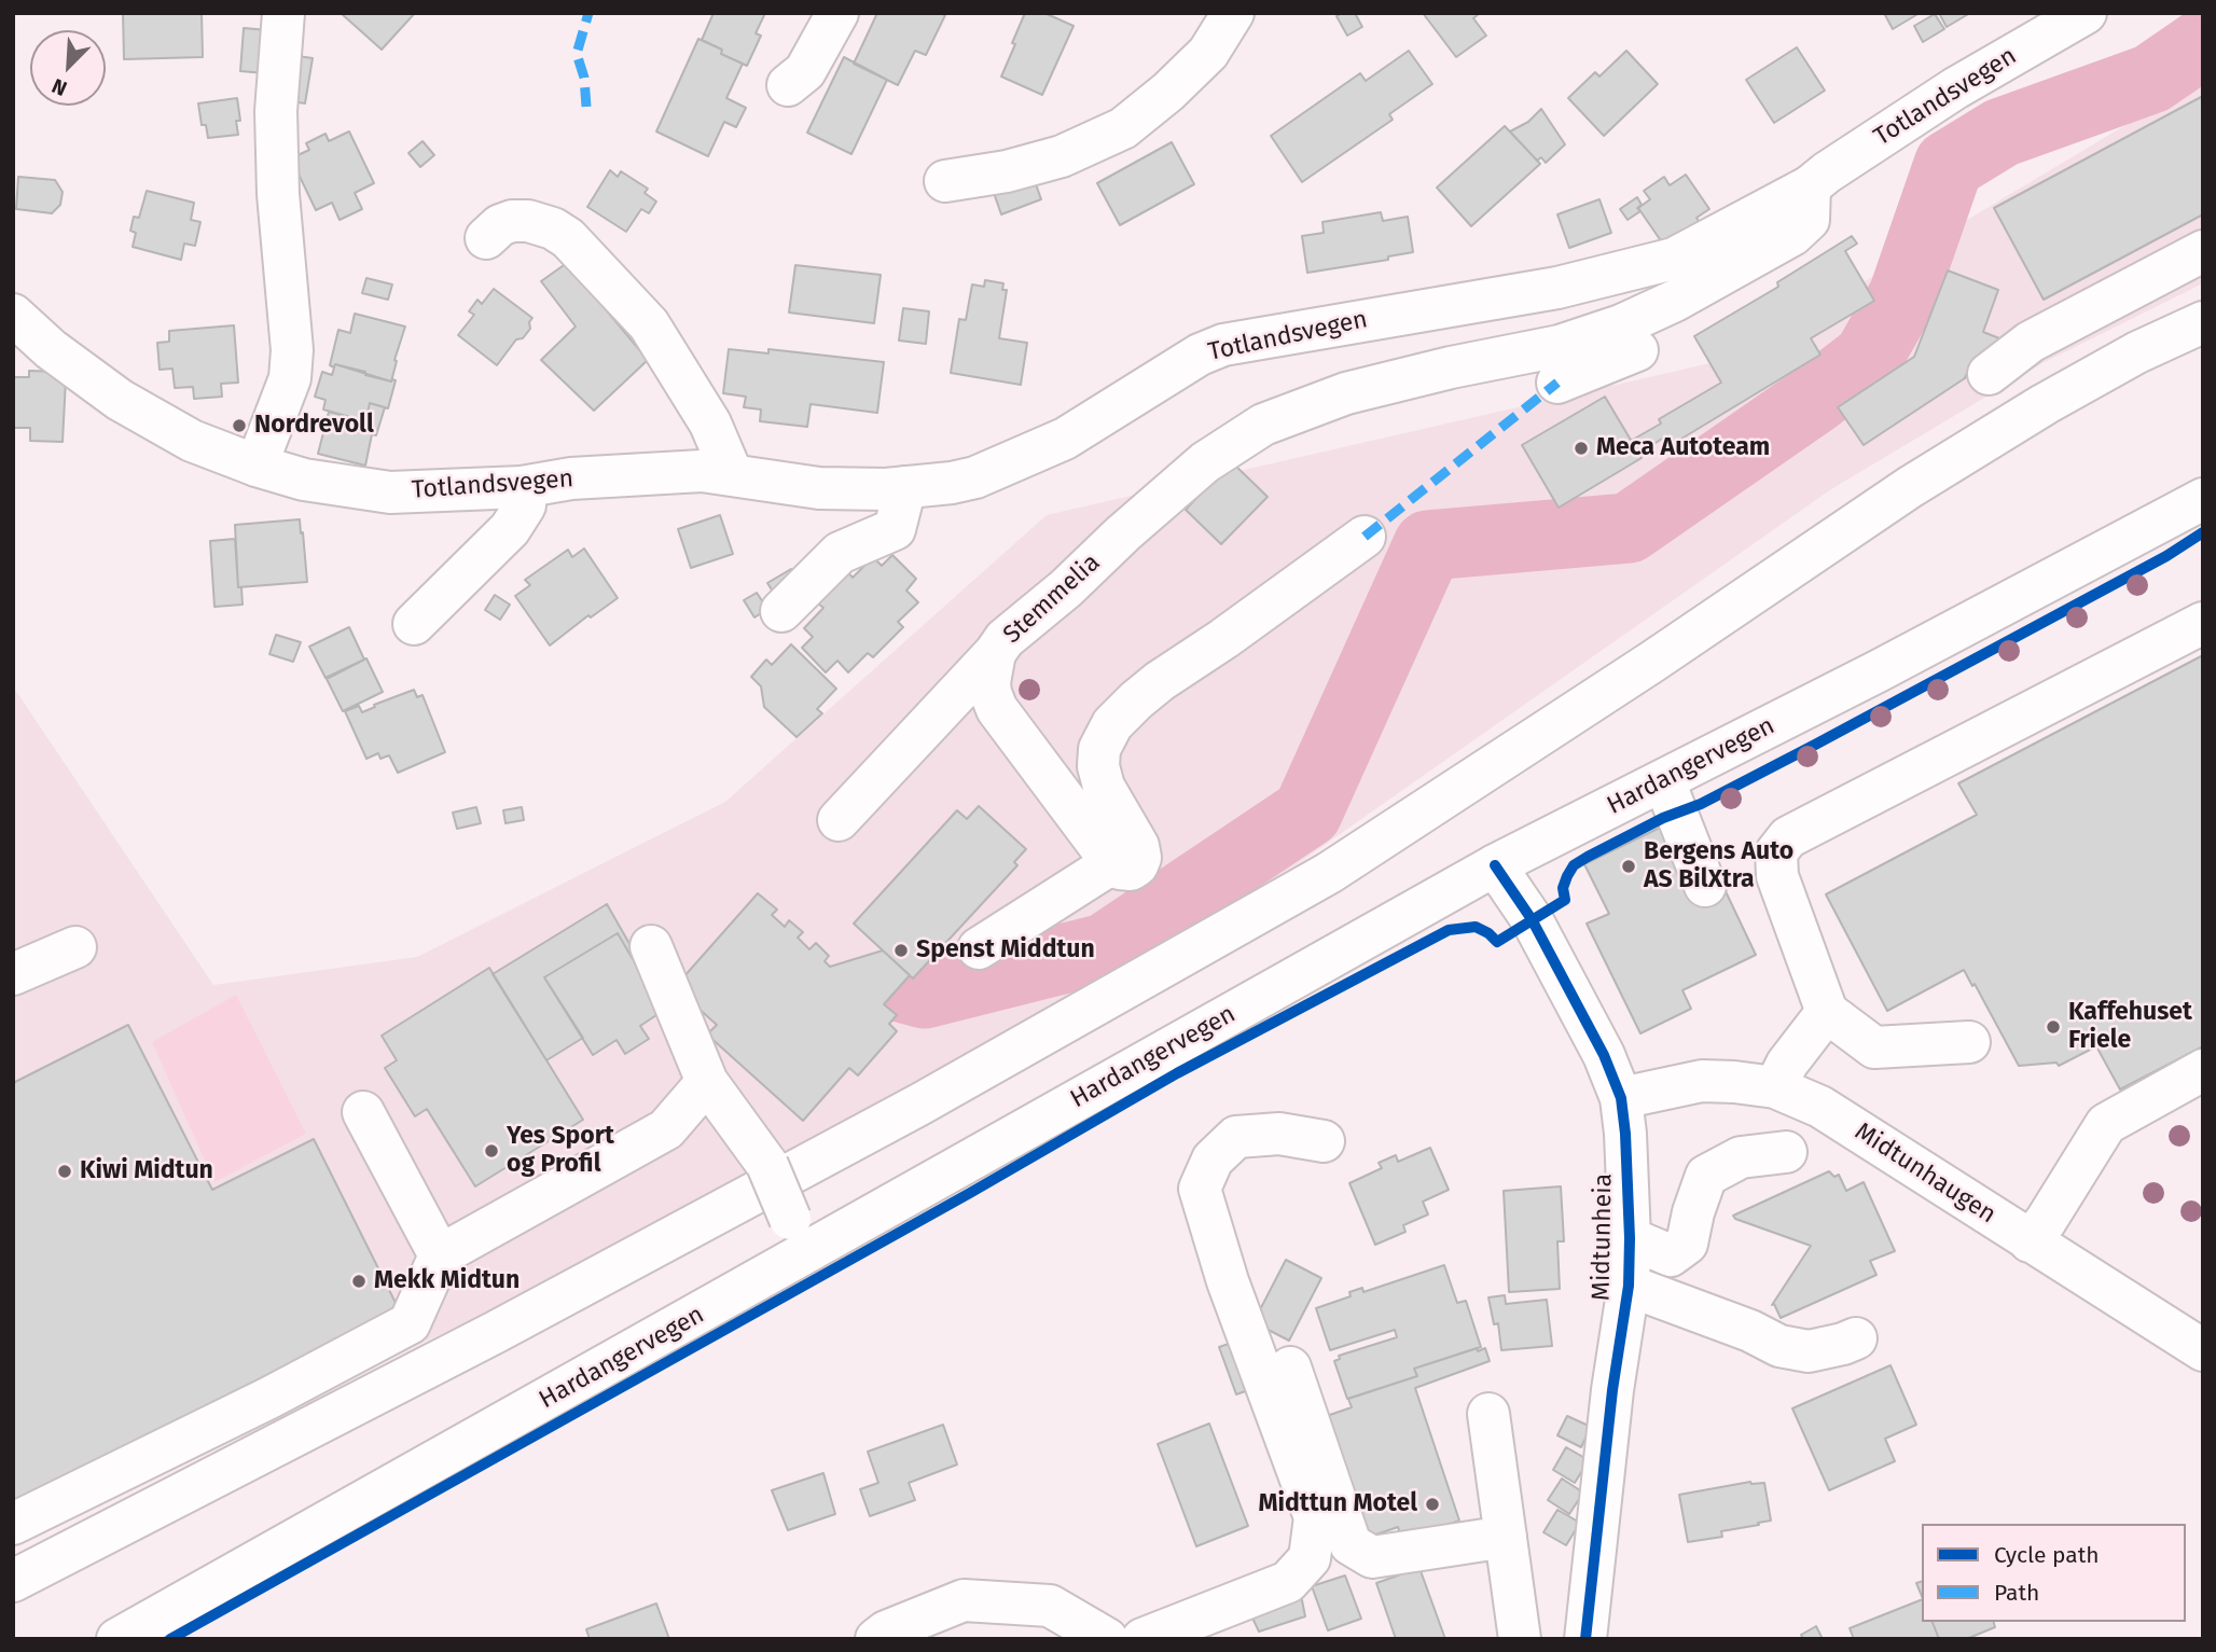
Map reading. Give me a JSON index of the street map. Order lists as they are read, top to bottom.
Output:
{
  "streets": {
    "main road": [
      "Totlandsvegen",
      "Stemmelia",
      "Hardangervegen",
      "Midtunhaugen",
      "Midtunheia"
    ]
  },
  "crossings": [
    ["Hardangervegen", "Midtunheia"],
    ["Midtunhaugen", "Midtunheia"]
  ],
  "places": [
    "Nordrevoll",
    "Meca Autoteam",
    "Bergens Auto AS BilXtra",
    "Spenst Middtun",
    "Kaffehuset Friele",
    "Yes Sport og Profil",
    "Kiwi Midtun",
    "Mekk Midtun",
    "Midttun Motel"
  ],
  "legend": ["Cycle path", "Path"],
  "north": "bottom left"
}
